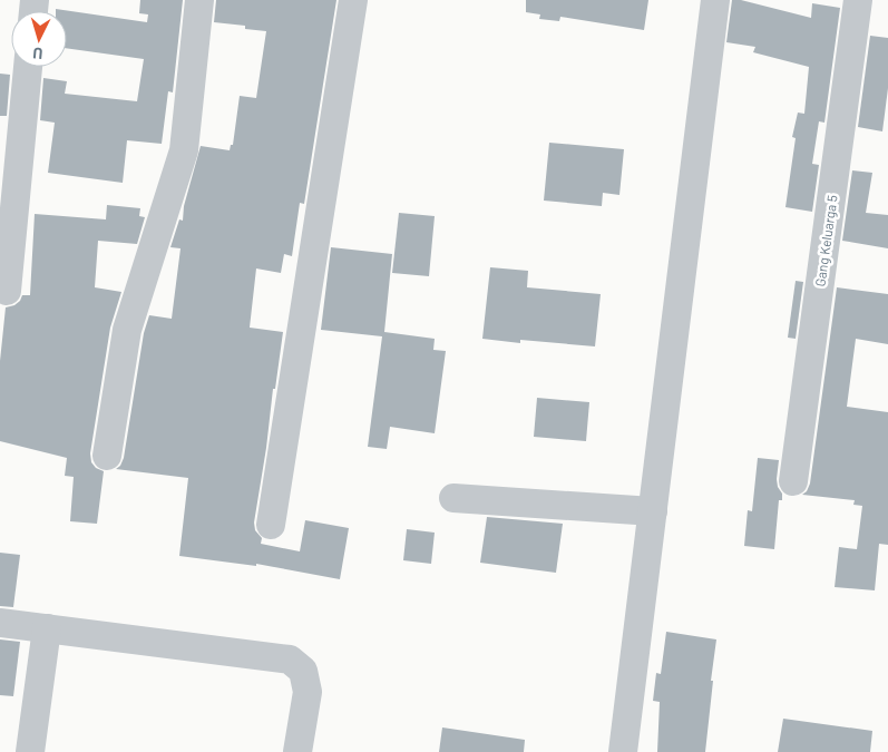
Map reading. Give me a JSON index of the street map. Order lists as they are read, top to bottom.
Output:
{
  "streets": {
    "street": ["Gang Keluarga 5"]
  },
  "north": "bottom"
}
